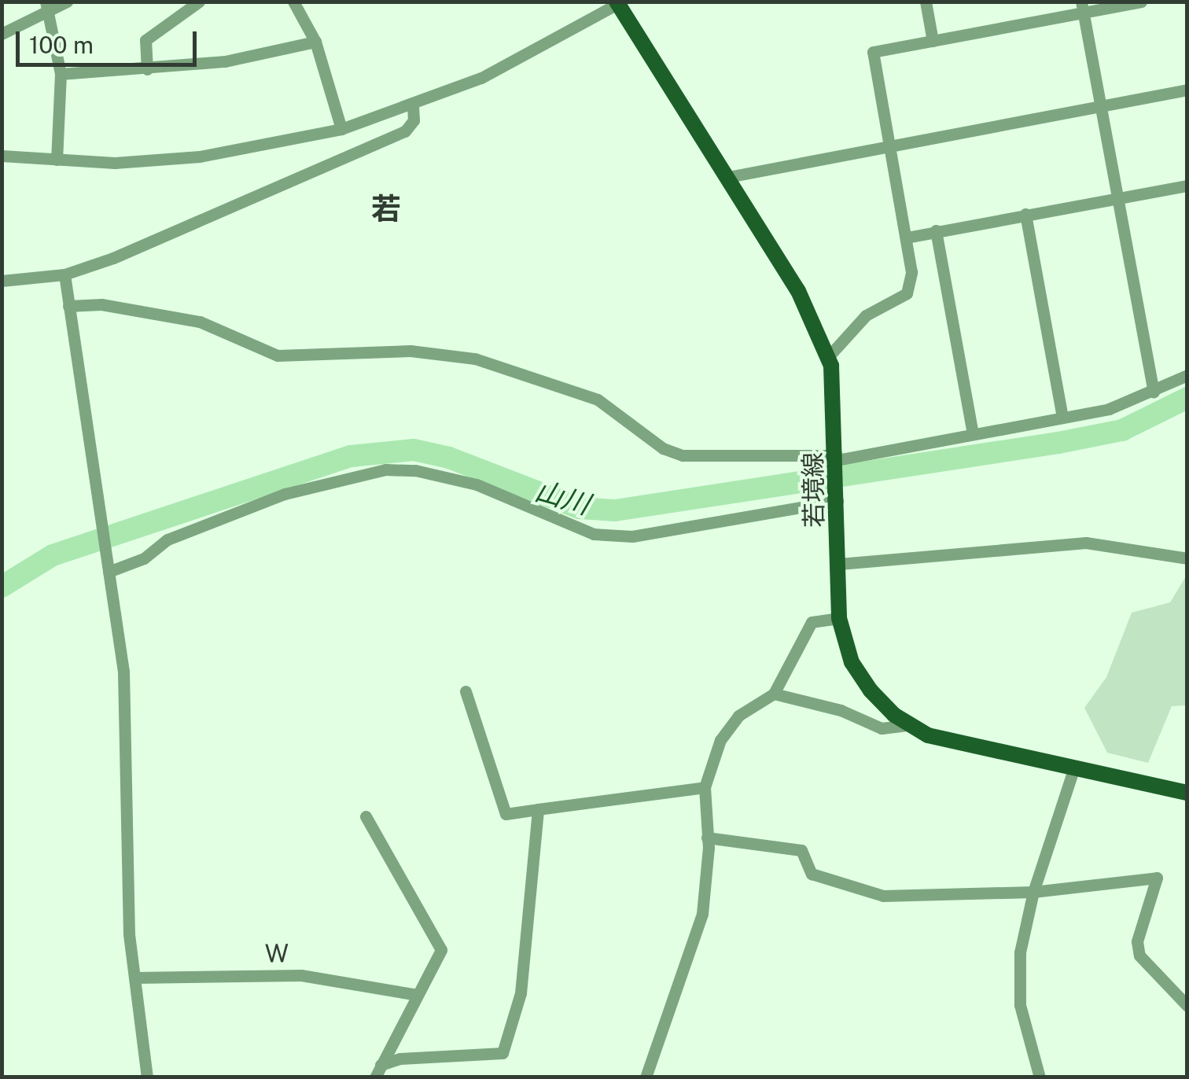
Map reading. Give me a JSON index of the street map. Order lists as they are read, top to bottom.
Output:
{
  "streets": {
    "main road": ["若境線"],
    "street": ["W"]
  },
  "districts": ["若"],
  "water": ["山川"],
  "scale_bar": "100 m"
}
